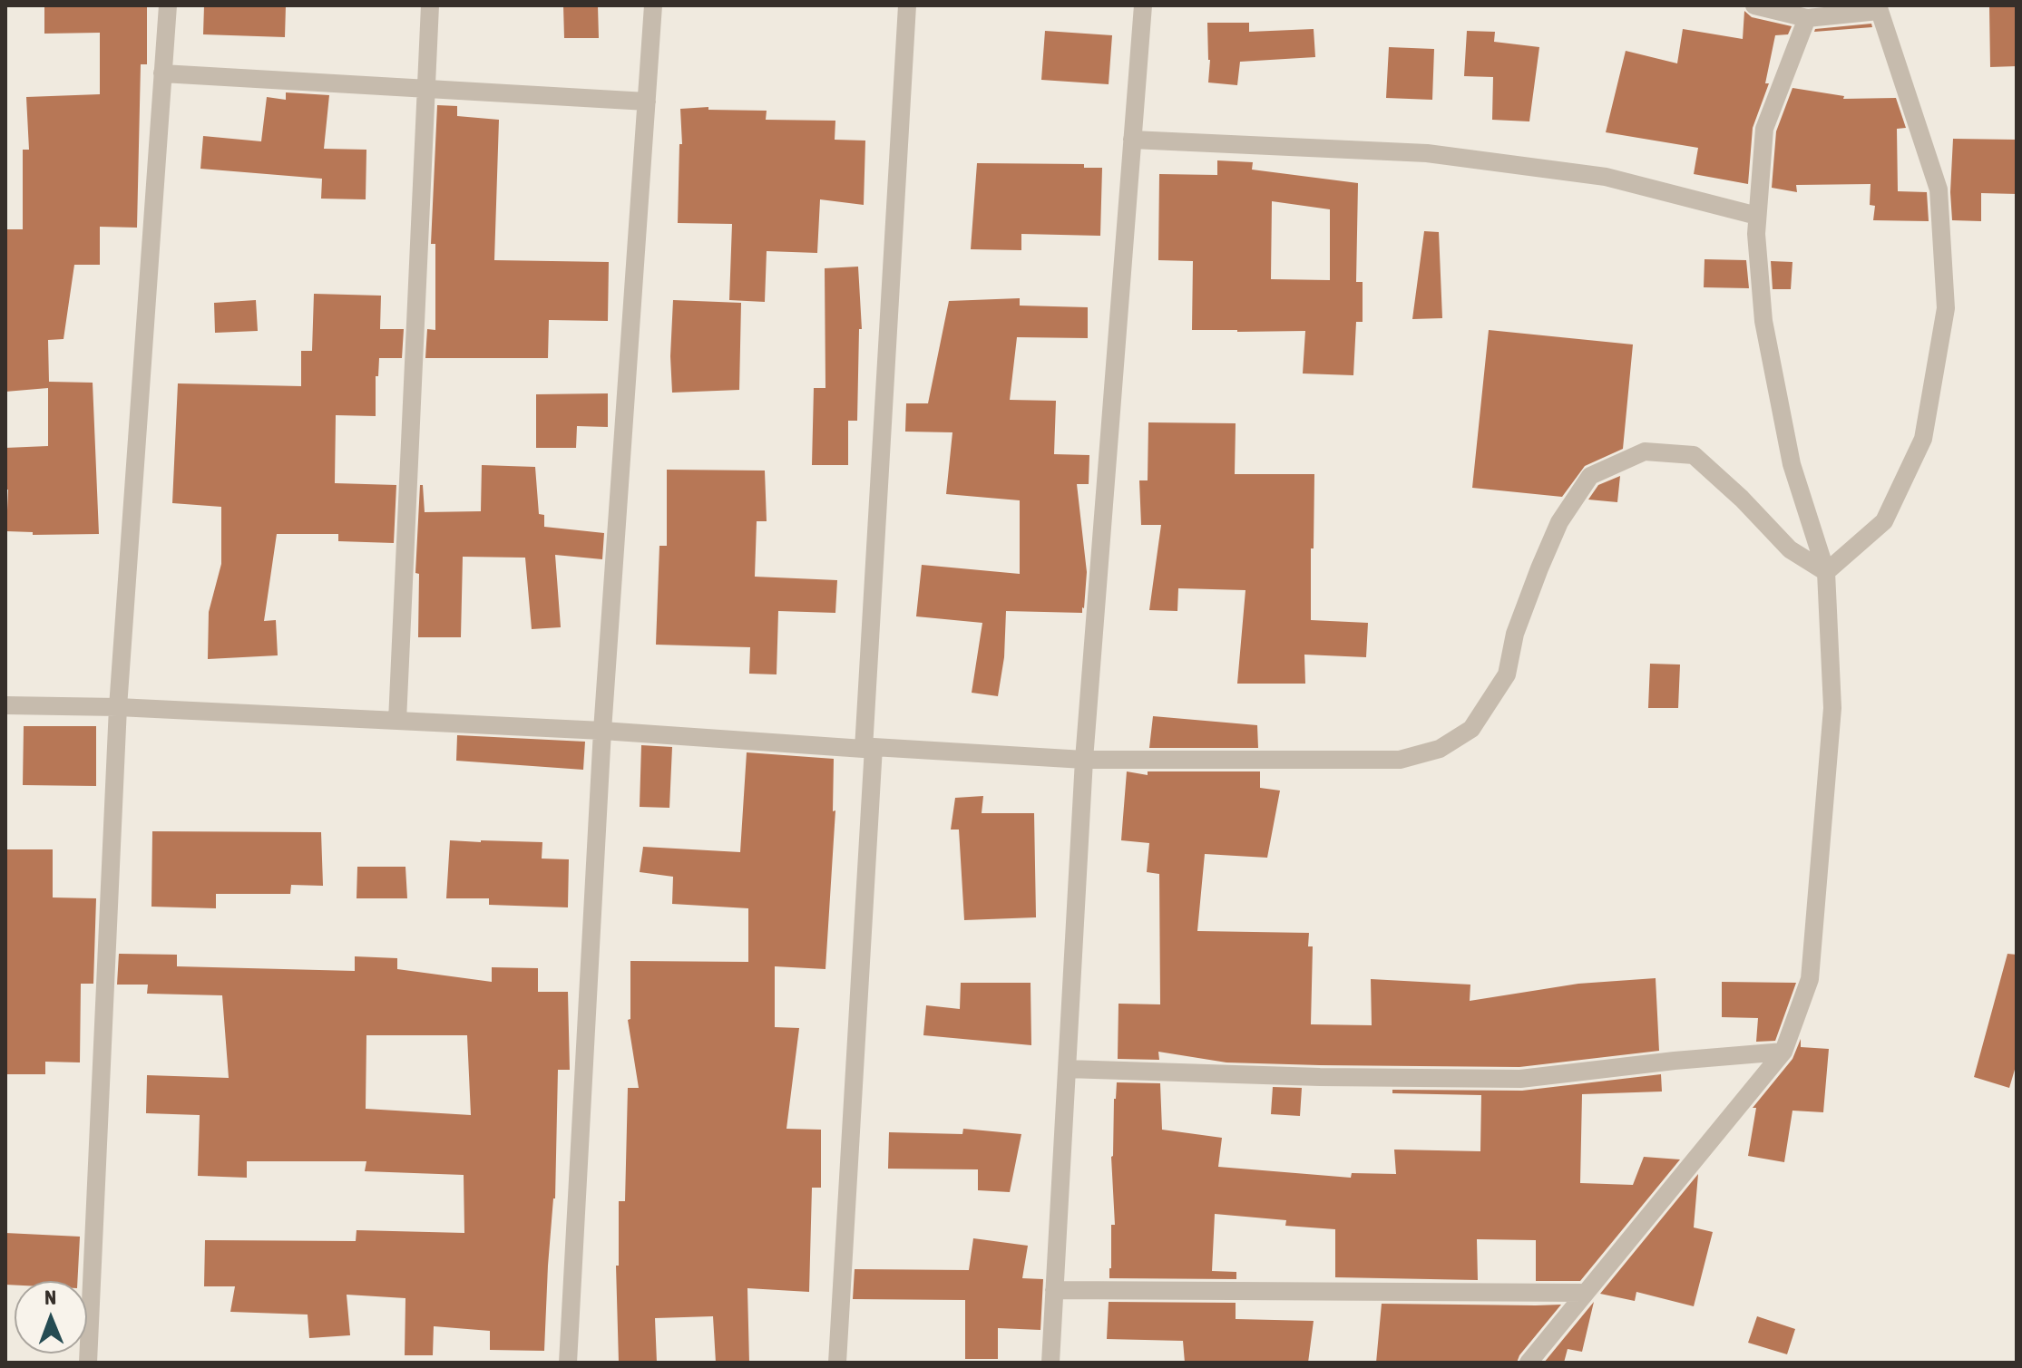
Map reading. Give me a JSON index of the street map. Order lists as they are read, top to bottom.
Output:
{
  "north": "top"
}
